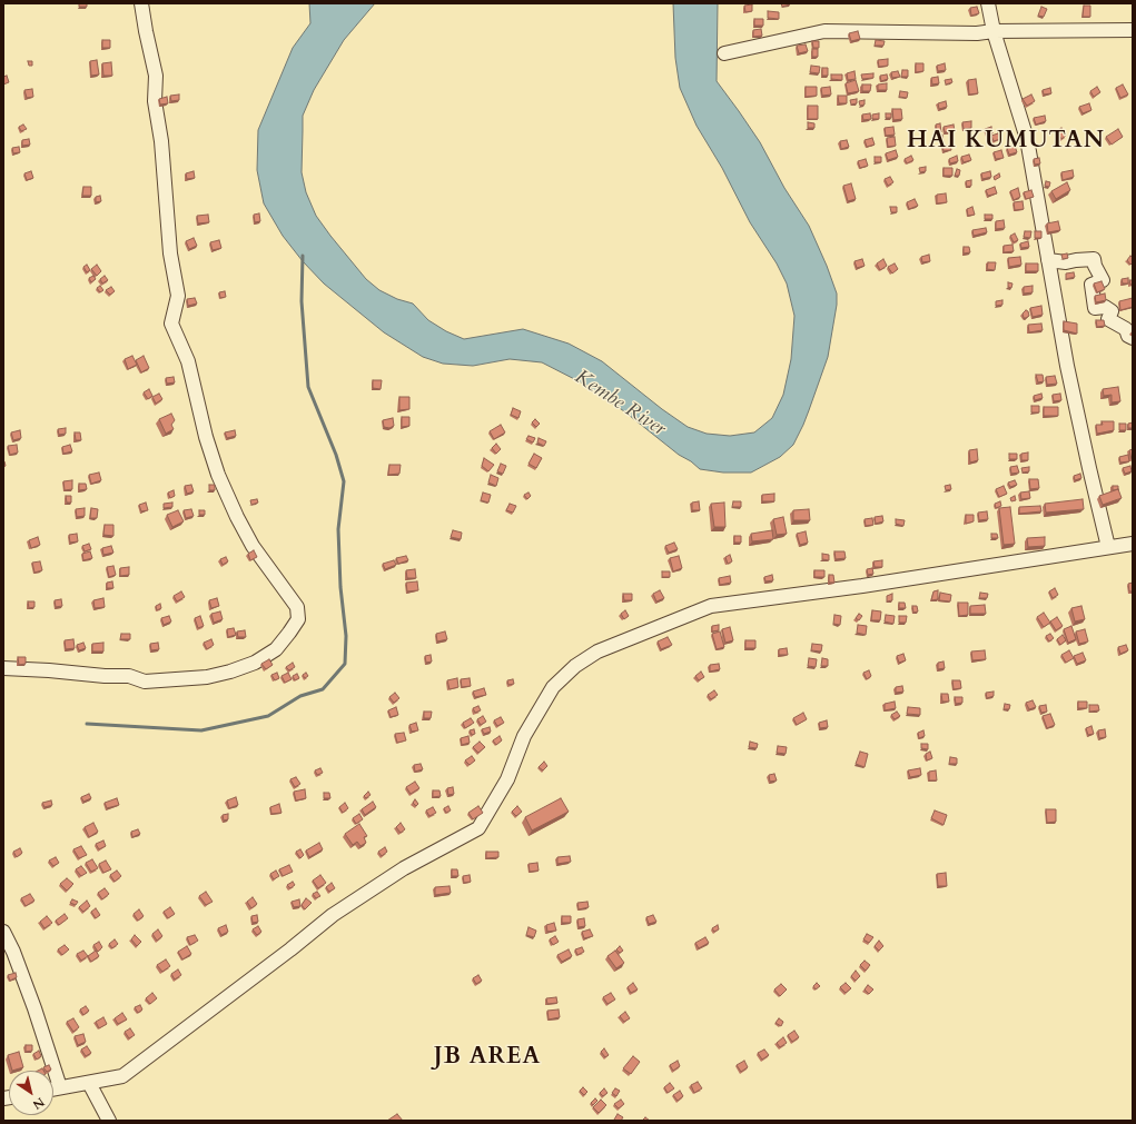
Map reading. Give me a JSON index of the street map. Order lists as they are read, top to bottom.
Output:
{
  "districts": ["HAI KUMUTAN", "JB AREA"],
  "water": ["Kembe River"],
  "north": "bottom right"
}
